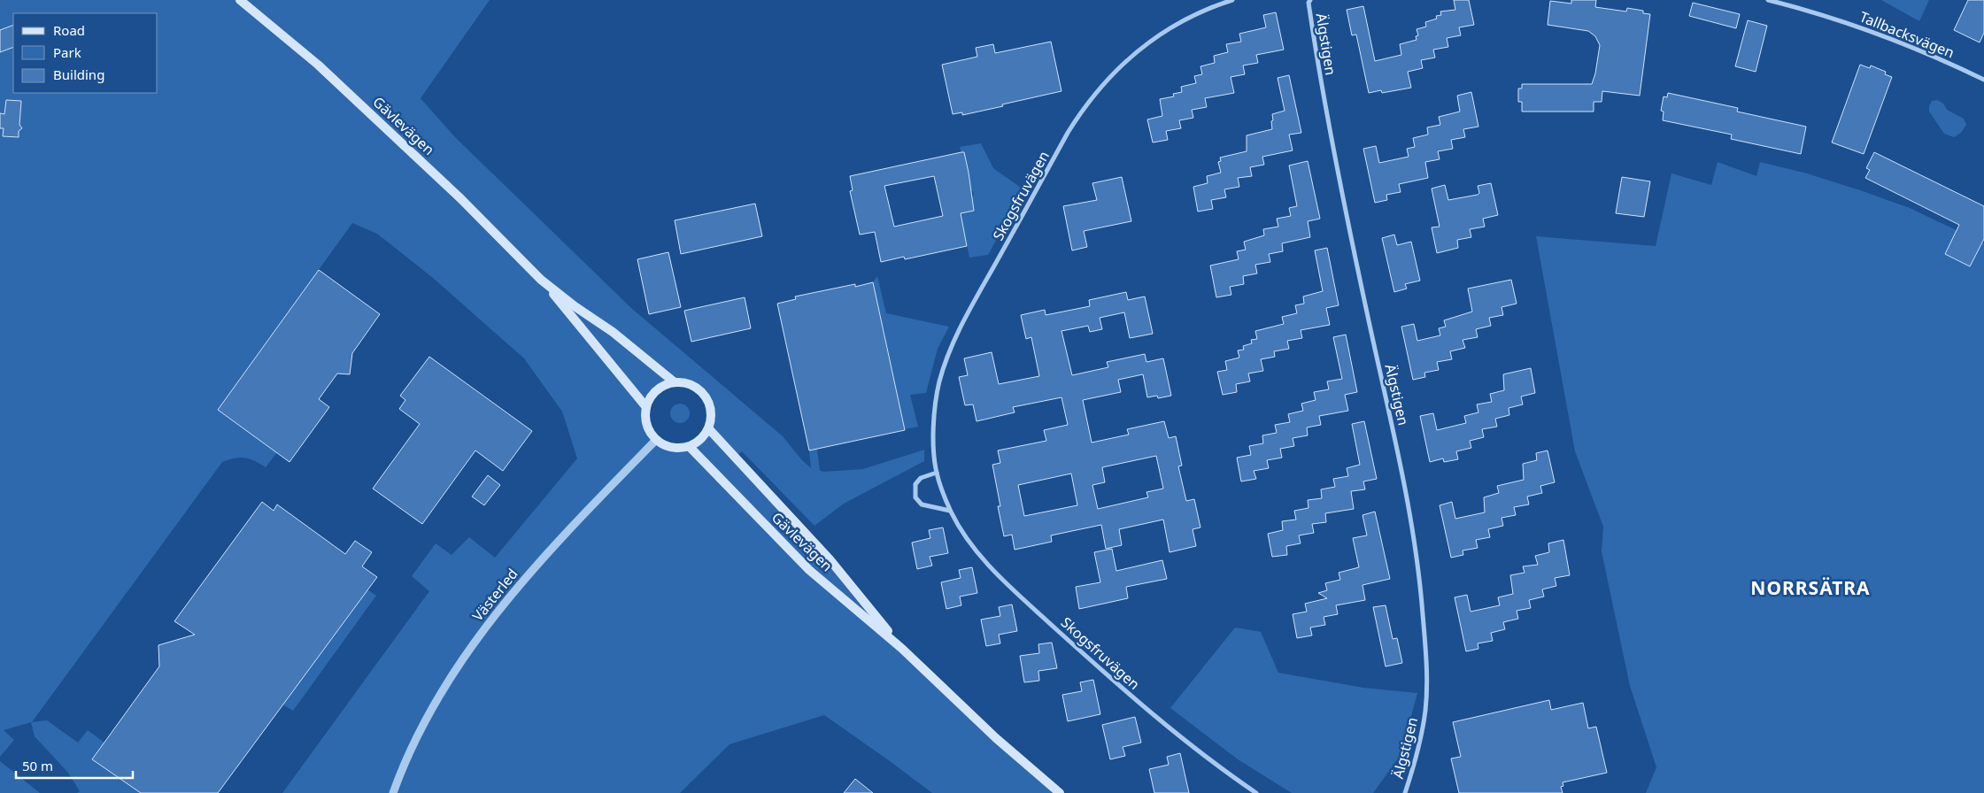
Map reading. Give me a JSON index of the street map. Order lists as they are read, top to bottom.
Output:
{
  "streets": {
    "main road": ["Gävlevägen"],
    "street": [
      "Tallbacksvägen",
      "Älgstigen",
      "Skogsfruvägen",
      "Västerled"
    ]
  },
  "crossings": [
    ["Gävlevägen", "Västerled"]
  ],
  "districts": ["NORRSÄTRA"],
  "legend": ["Road", "Park", "Building"],
  "scale_bar": "50 m"
}
